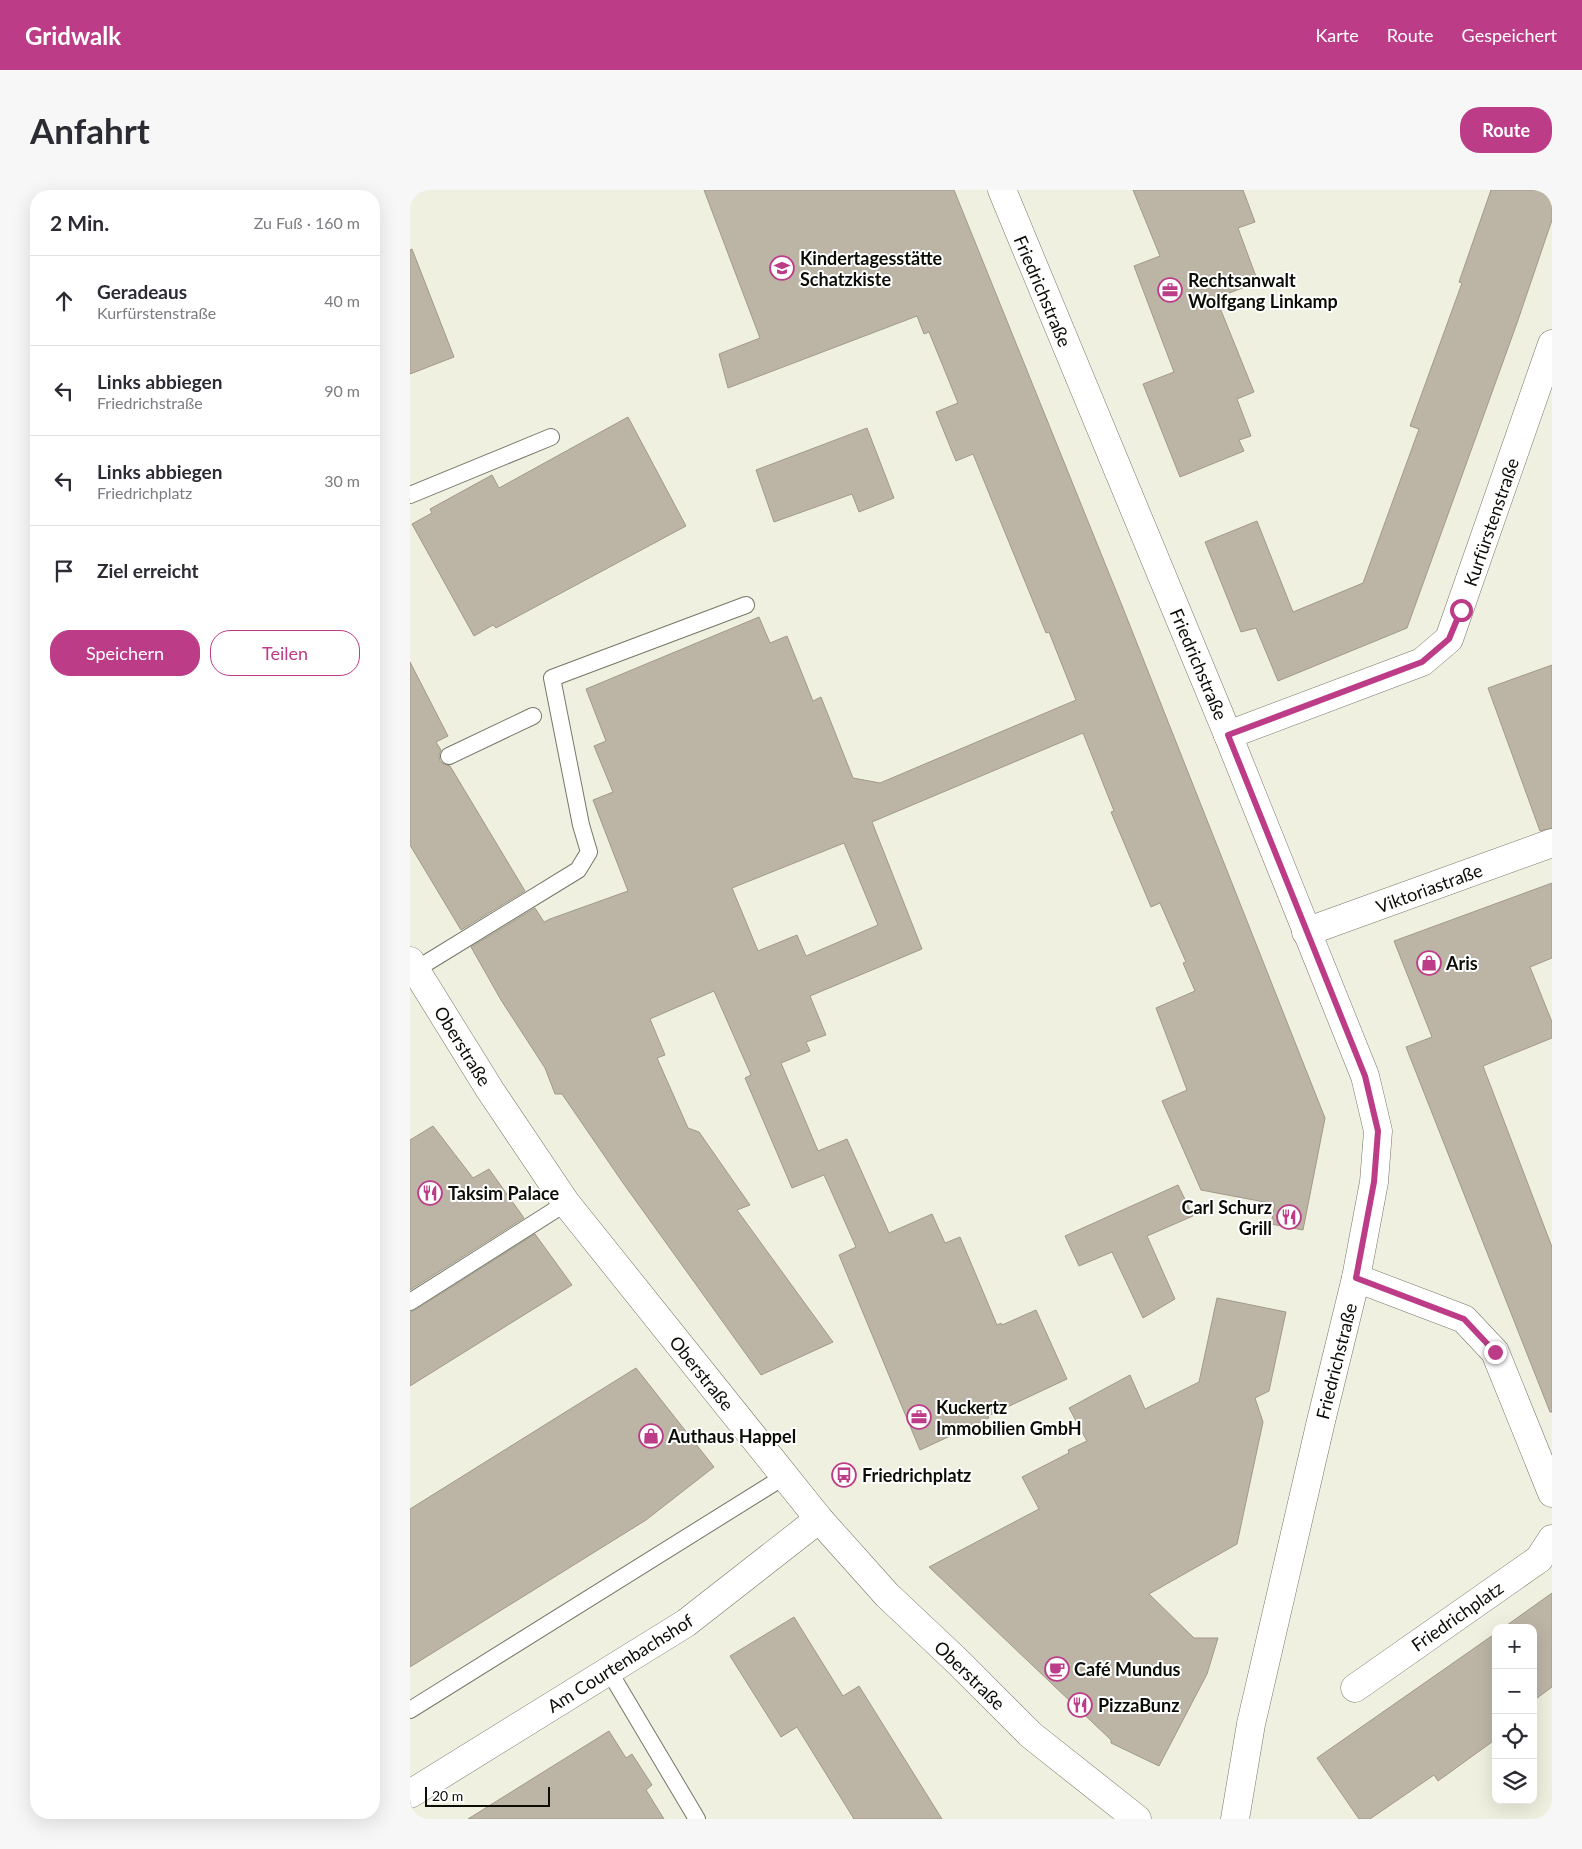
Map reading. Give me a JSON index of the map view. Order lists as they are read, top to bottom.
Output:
{
  "streets": {
    "main road": [
      "Friedrichstraße",
      "Kurfürstenstraße",
      "Viktoriastraße",
      "Oberstraße",
      "Friedrichplatz",
      "Am Courtenbachshof"
    ]
  },
  "crossings": [
    ["Friedrichstraße", "Kurfürstenstraße"],
    ["Friedrichstraße", "Viktoriastraße"],
    ["Oberstraße", "Am Courtenbachshof"]
  ],
  "places": {
    "school or university": ["Kindertagesstätte Schatzkiste"],
    "office": ["Rechtsanwalt Wolfgang Linkamp", "Kuckertz Immobilien GmbH"],
    "shop": ["Aris", "Authaus Happel"],
    "restaurant": ["Taksim Palace", "Carl Schurz Grill", "PizzaBunz"],
    "bus stop": ["Friedrichplatz"],
    "cafe": ["Café Mundus"]
  },
  "scale_bar": "20 m",
  "page": {
    "header": "Gridwalk",
    "nav": ["Karte", "Route", "Gespeichert"],
    "buttons": [
      "Route",
      ["Speichern", "Teilen"]
    ],
    "title": "Anfahrt",
    "heading": ["2 Min.", "Zu Fuß · 160 m"],
    "list": [
      ["Geradeaus", "Kurfürstenstraße", "40 m"],
      ["Links abbiegen", "Friedrichstraße", "90 m"],
      ["Links abbiegen", "Friedrichplatz", "30 m"],
      "Ziel erreicht"
    ],
    "map_buttons": ["+", "−"],
    "scale": "20 m"
  }
}
